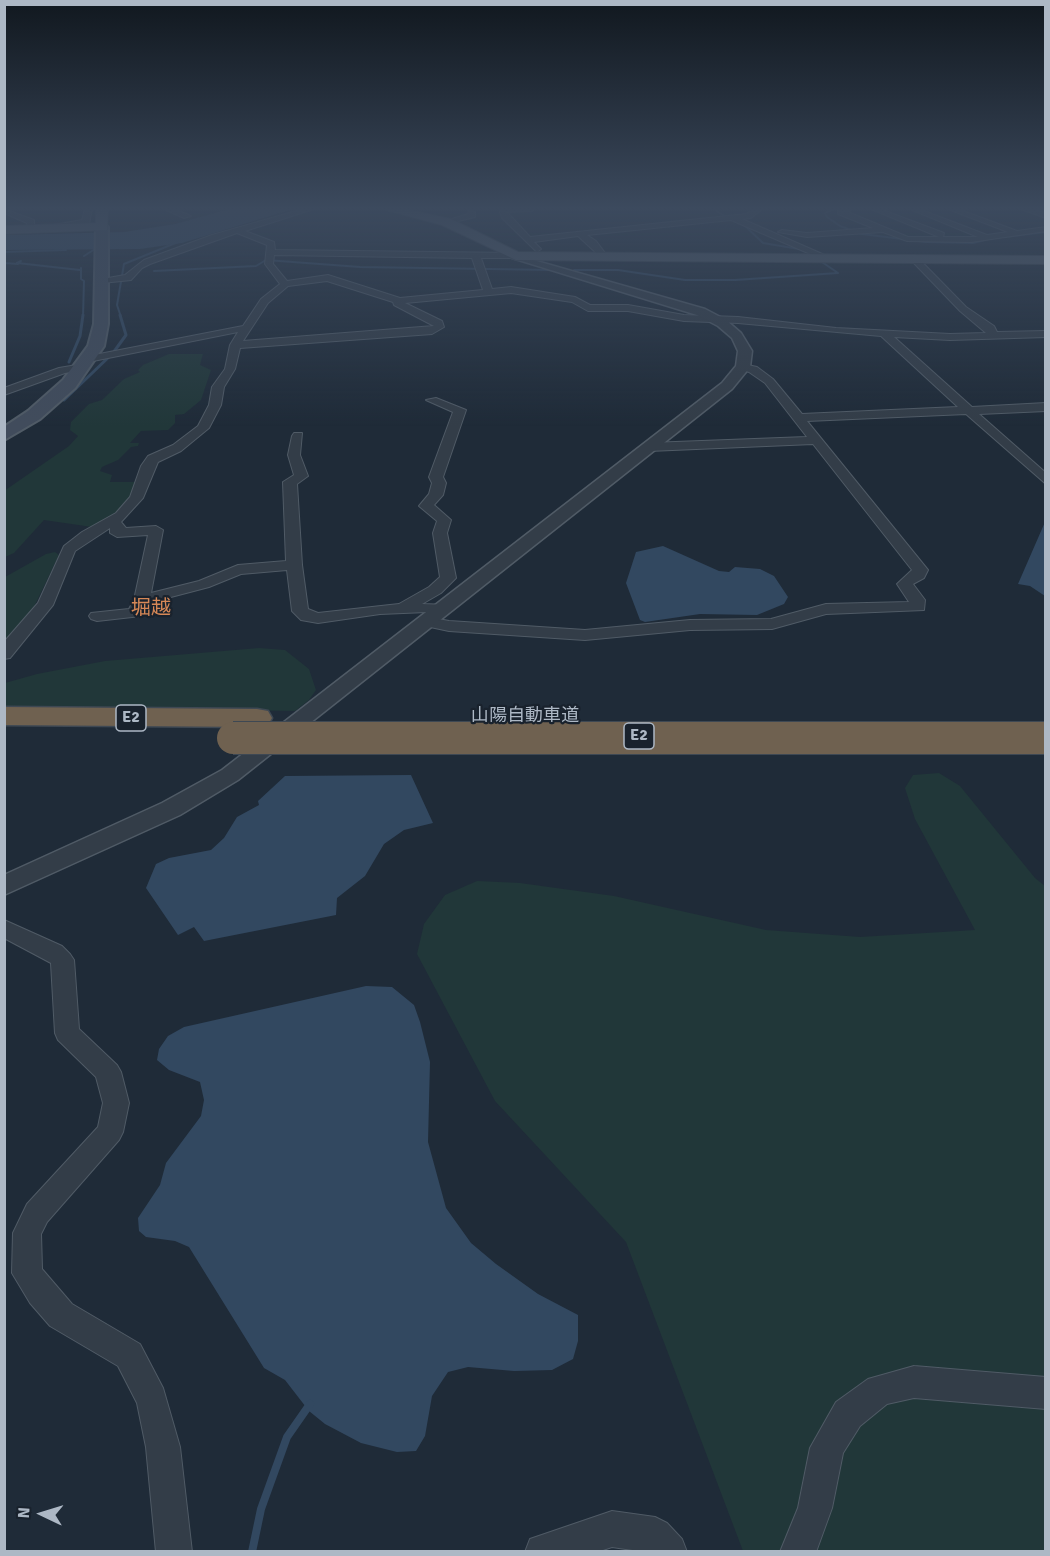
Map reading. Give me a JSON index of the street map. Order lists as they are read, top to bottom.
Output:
{
  "streets": {
    "highway": ["山陽自動車道", "E2"]
  },
  "districts": ["堀越"],
  "north": "left"
}
